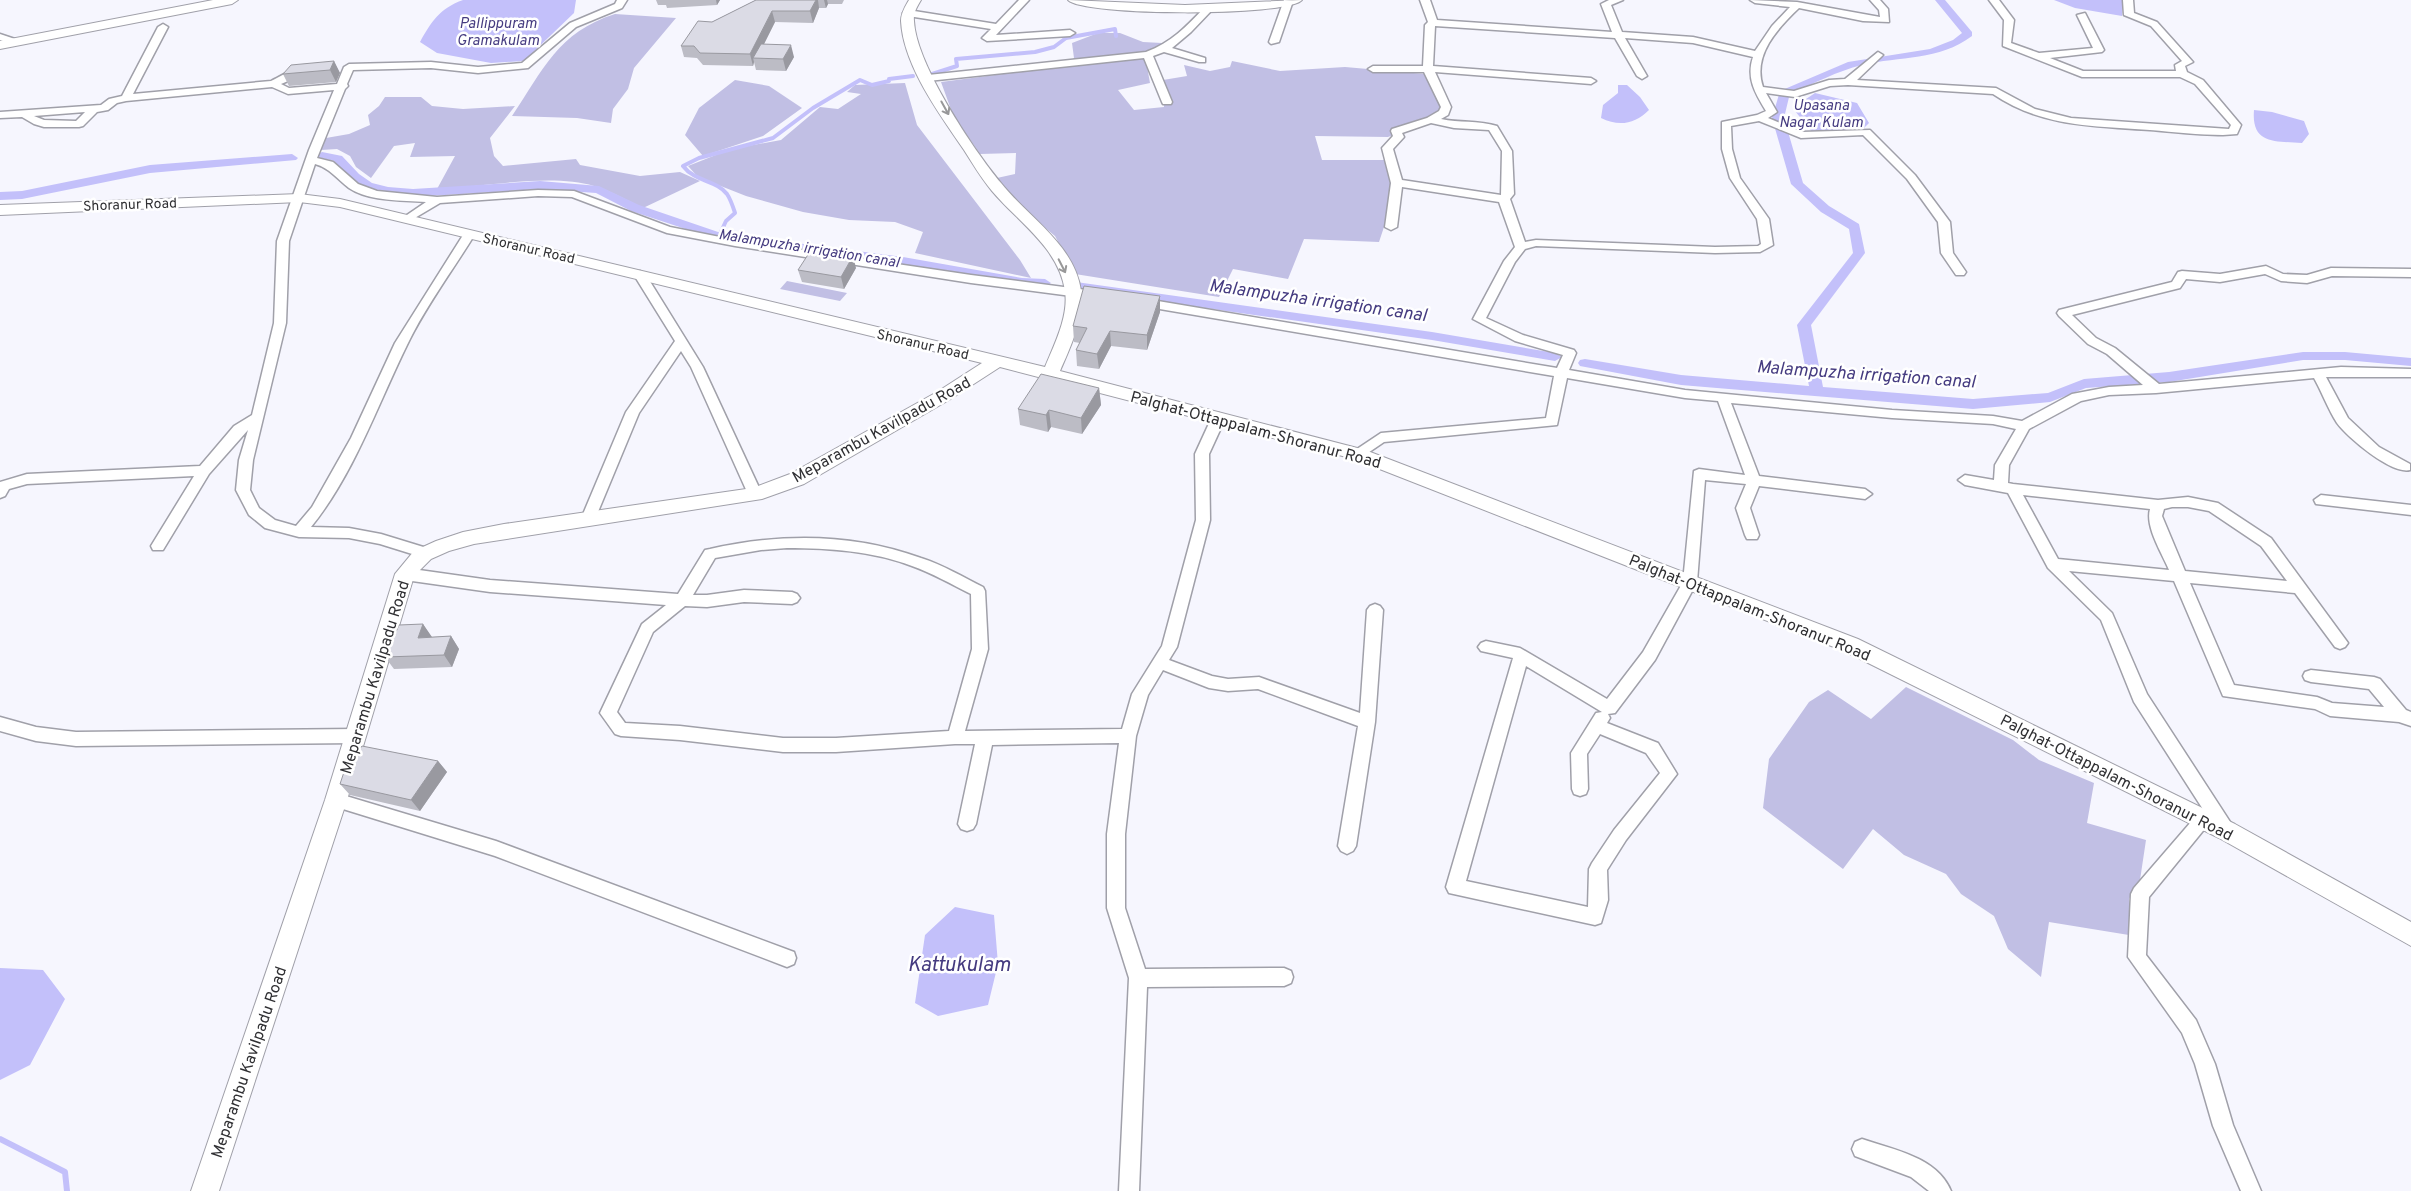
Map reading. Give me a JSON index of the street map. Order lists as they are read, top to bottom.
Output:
{
  "streets": {
    "main road": ["Shoranur Road", "Meparambu Kavilpadu Road", "Palghat-Ottappalam-Shoranur Road"]
  },
  "crossings": [
    ["Shoranur Road", "Meparambu Kavilpadu Road"],
    ["Shoranur Road", "Palghat-Ottappalam-Shoranur Road"]
  ],
  "water": [
    "Pallippuram Gramakulam",
    "Upasana Nagar Kulam",
    "Malampuzha irrigation canal",
    "Kattukulam"
  ]
}
